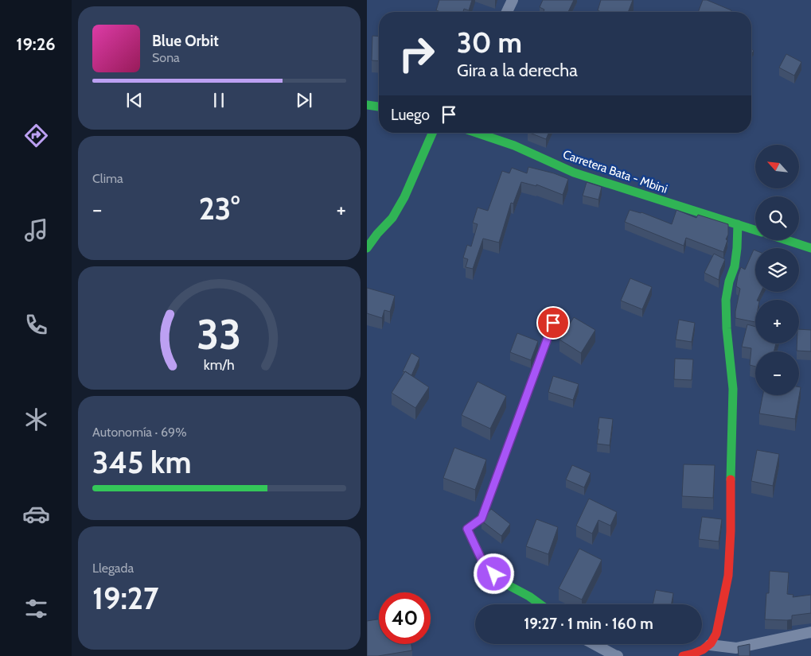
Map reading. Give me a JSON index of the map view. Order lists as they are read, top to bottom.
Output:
{
  "streets": {
    "street": ["Carretera Bata - Mbini"]
  },
  "north": "top left",
  "page": {
    "tabs": "19:26",
    "turn": ["30 m", "Gira a la derecha"],
    "song": ["Blue Orbit", "Sona"],
    "then": "Luego",
    "tile": [
      "Clima",
      ["Autonomía · 69%", "345 km"],
      ["Llegada", "19:27"]
    ],
    "map_buttons": ["+", "−"],
    "heat": ["−", "23°", "+"],
    "limit": "40",
    "trip": "19:27 · 1 min · 160 m",
    "gauge": ["33", "km/h"]
  }
}
